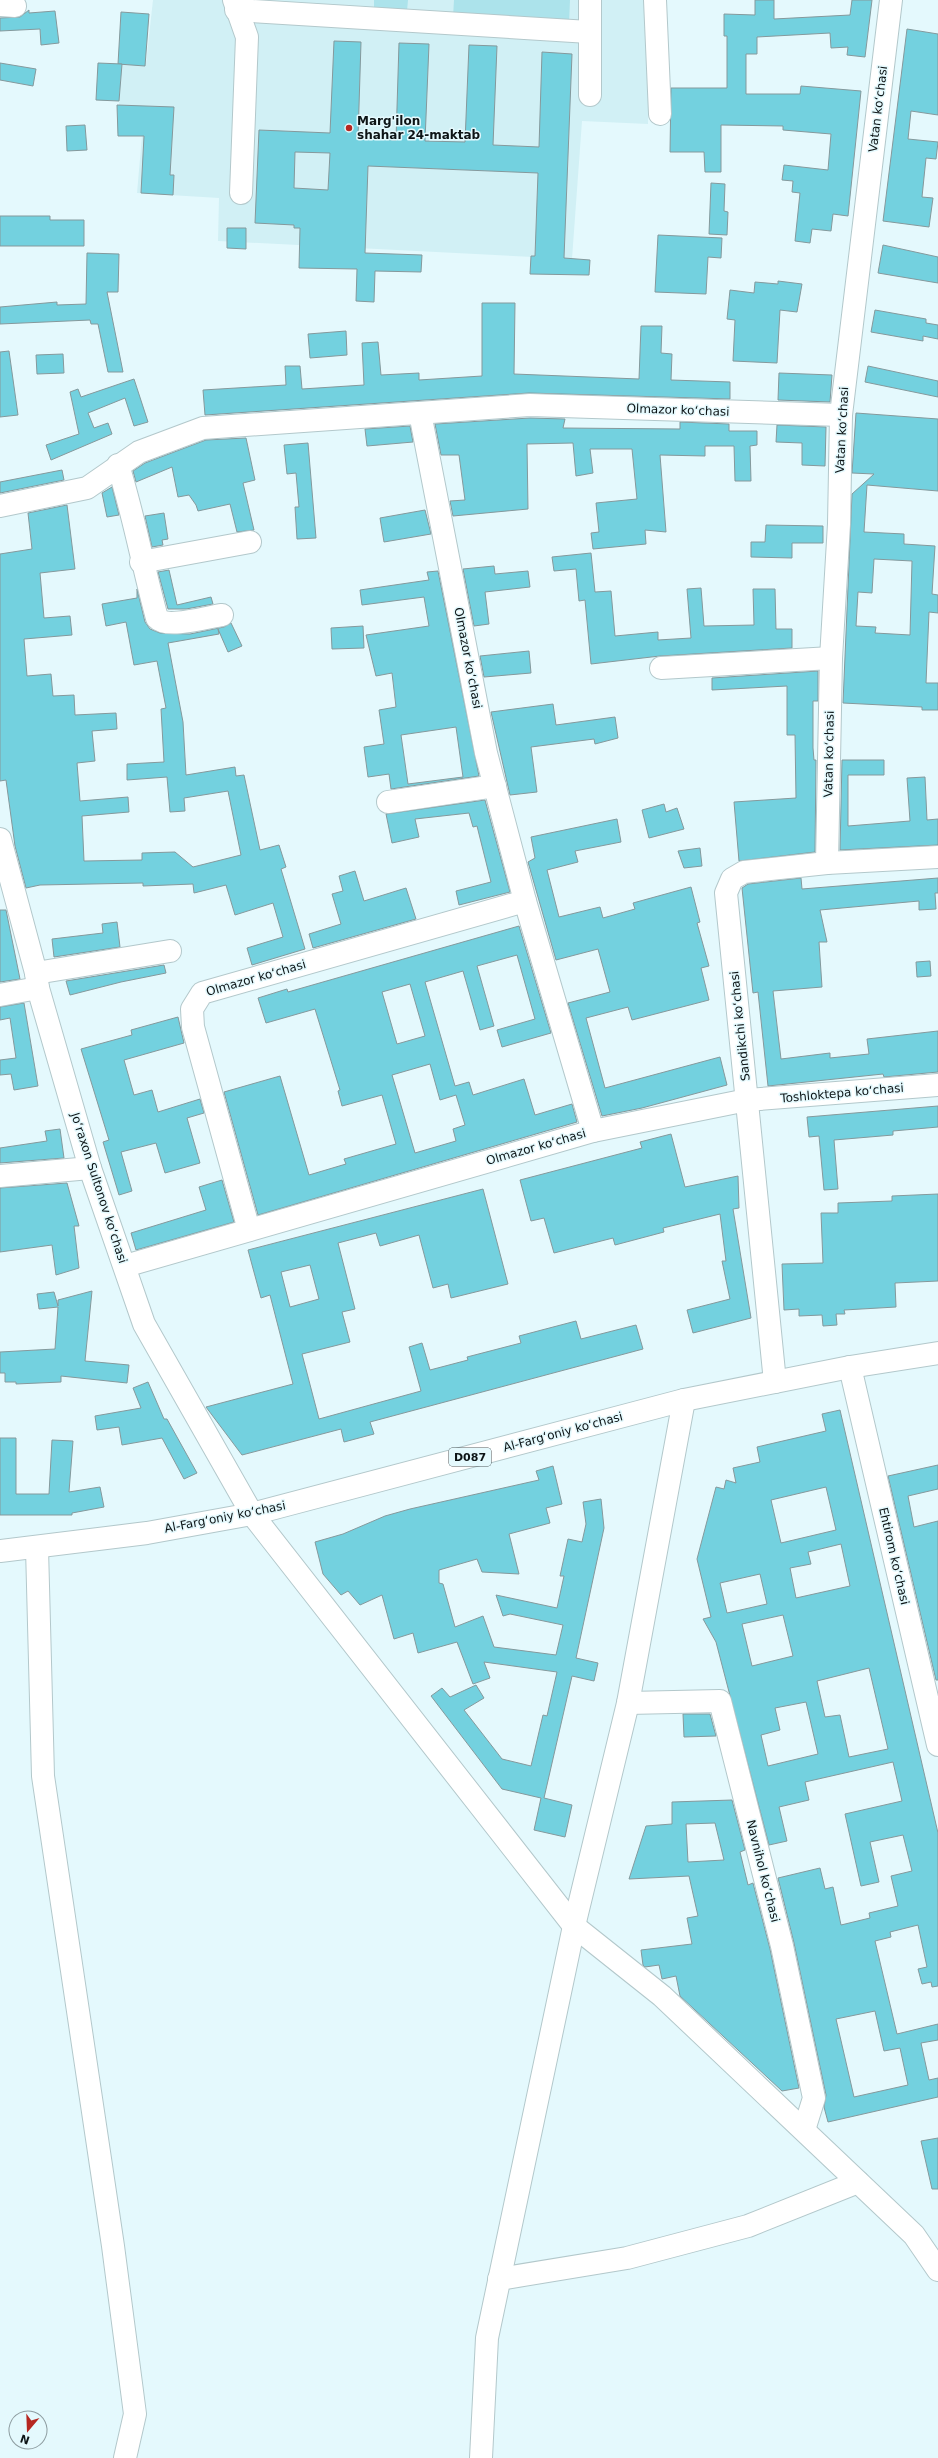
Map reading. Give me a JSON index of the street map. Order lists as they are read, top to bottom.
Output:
{
  "streets": {
    "street": [
      "Vatan koʻchasi",
      "Olmazor koʻchasi",
      "Sandikchi koʻchasi",
      "Toshloktepa koʻchasi",
      "Joʻraxon Sultonov koʻchasi",
      "Al-Fargʻoniy koʻchasi",
      "D087",
      "Ehtirom koʻchasi",
      "Navnihol koʻchasi"
    ]
  },
  "crossings": [
    ["Vatan koʻchasi", "Olmazor koʻchasi"],
    ["Vatan koʻchasi", "Sandikchi koʻchasi"],
    ["Olmazor koʻchasi", "Sandikchi koʻchasi"],
    ["Olmazor koʻchasi", "Toshloktepa koʻchasi"],
    ["Olmazor koʻchasi", "Joʻraxon Sultonov koʻchasi"],
    ["Sandikchi koʻchasi", "Toshloktepa koʻchasi"],
    ["Sandikchi koʻchasi", "Al-Fargʻoniy koʻchasi"],
    ["Joʻraxon Sultonov koʻchasi", "Al-Fargʻoniy koʻchasi"],
    ["Joʻraxon Sultonov koʻchasi", "Navnihol koʻchasi"],
    ["Al-Fargʻoniy koʻchasi", "Ehtirom koʻchasi"]
  ],
  "places": ["Marg'ilon shahar 24-maktab"],
  "north": "bottom"
}
